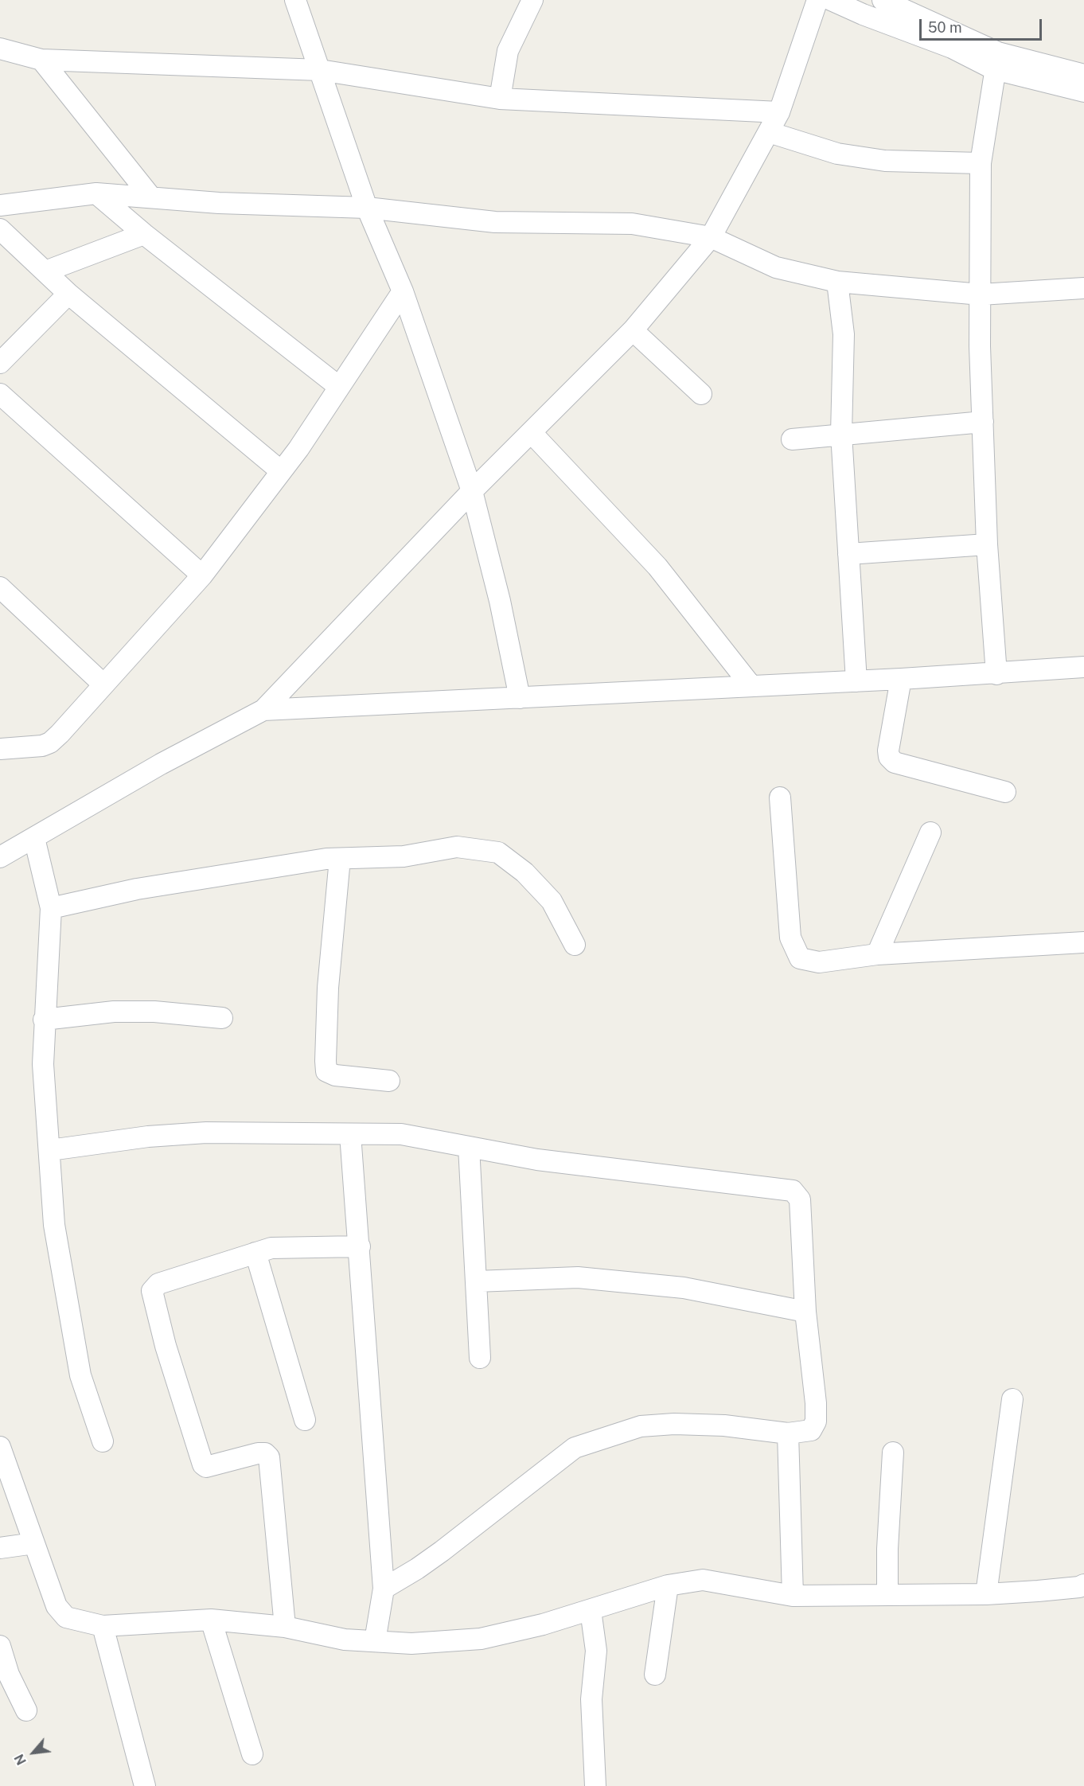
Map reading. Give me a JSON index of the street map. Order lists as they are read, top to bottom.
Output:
{
  "scale_bar": "50 m",
  "north": "bottom left"
}
